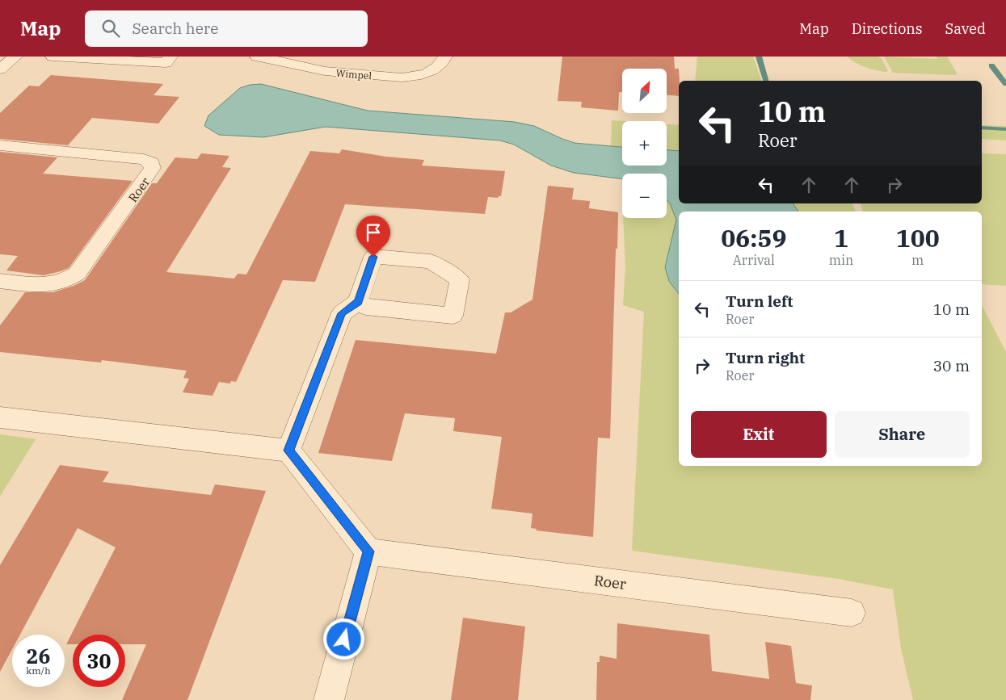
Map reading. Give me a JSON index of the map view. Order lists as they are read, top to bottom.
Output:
{
  "streets": {
    "street": ["Wimpel", "Roer"]
  },
  "north": "top right",
  "page": {
    "header": "Map",
    "search": "Search here",
    "nav": ["Map", "Directions", "Saved"],
    "map_buttons": ["+", "−"],
    "turn": ["10 m", "Roer"],
    "eta": [
      "06:59",
      "Arrival",
      "1",
      "min",
      "100",
      "m"
    ],
    "list": [
      {
        "name": "Turn left",
        "note": "Roer",
        "value": "10 m"
      },
      {
        "name": "Turn right",
        "note": "Roer",
        "value": "30 m"
      }
    ],
    "buttons": ["Exit", "Share"],
    "speed": "26 km/h",
    "limit": "30"
  }
}
